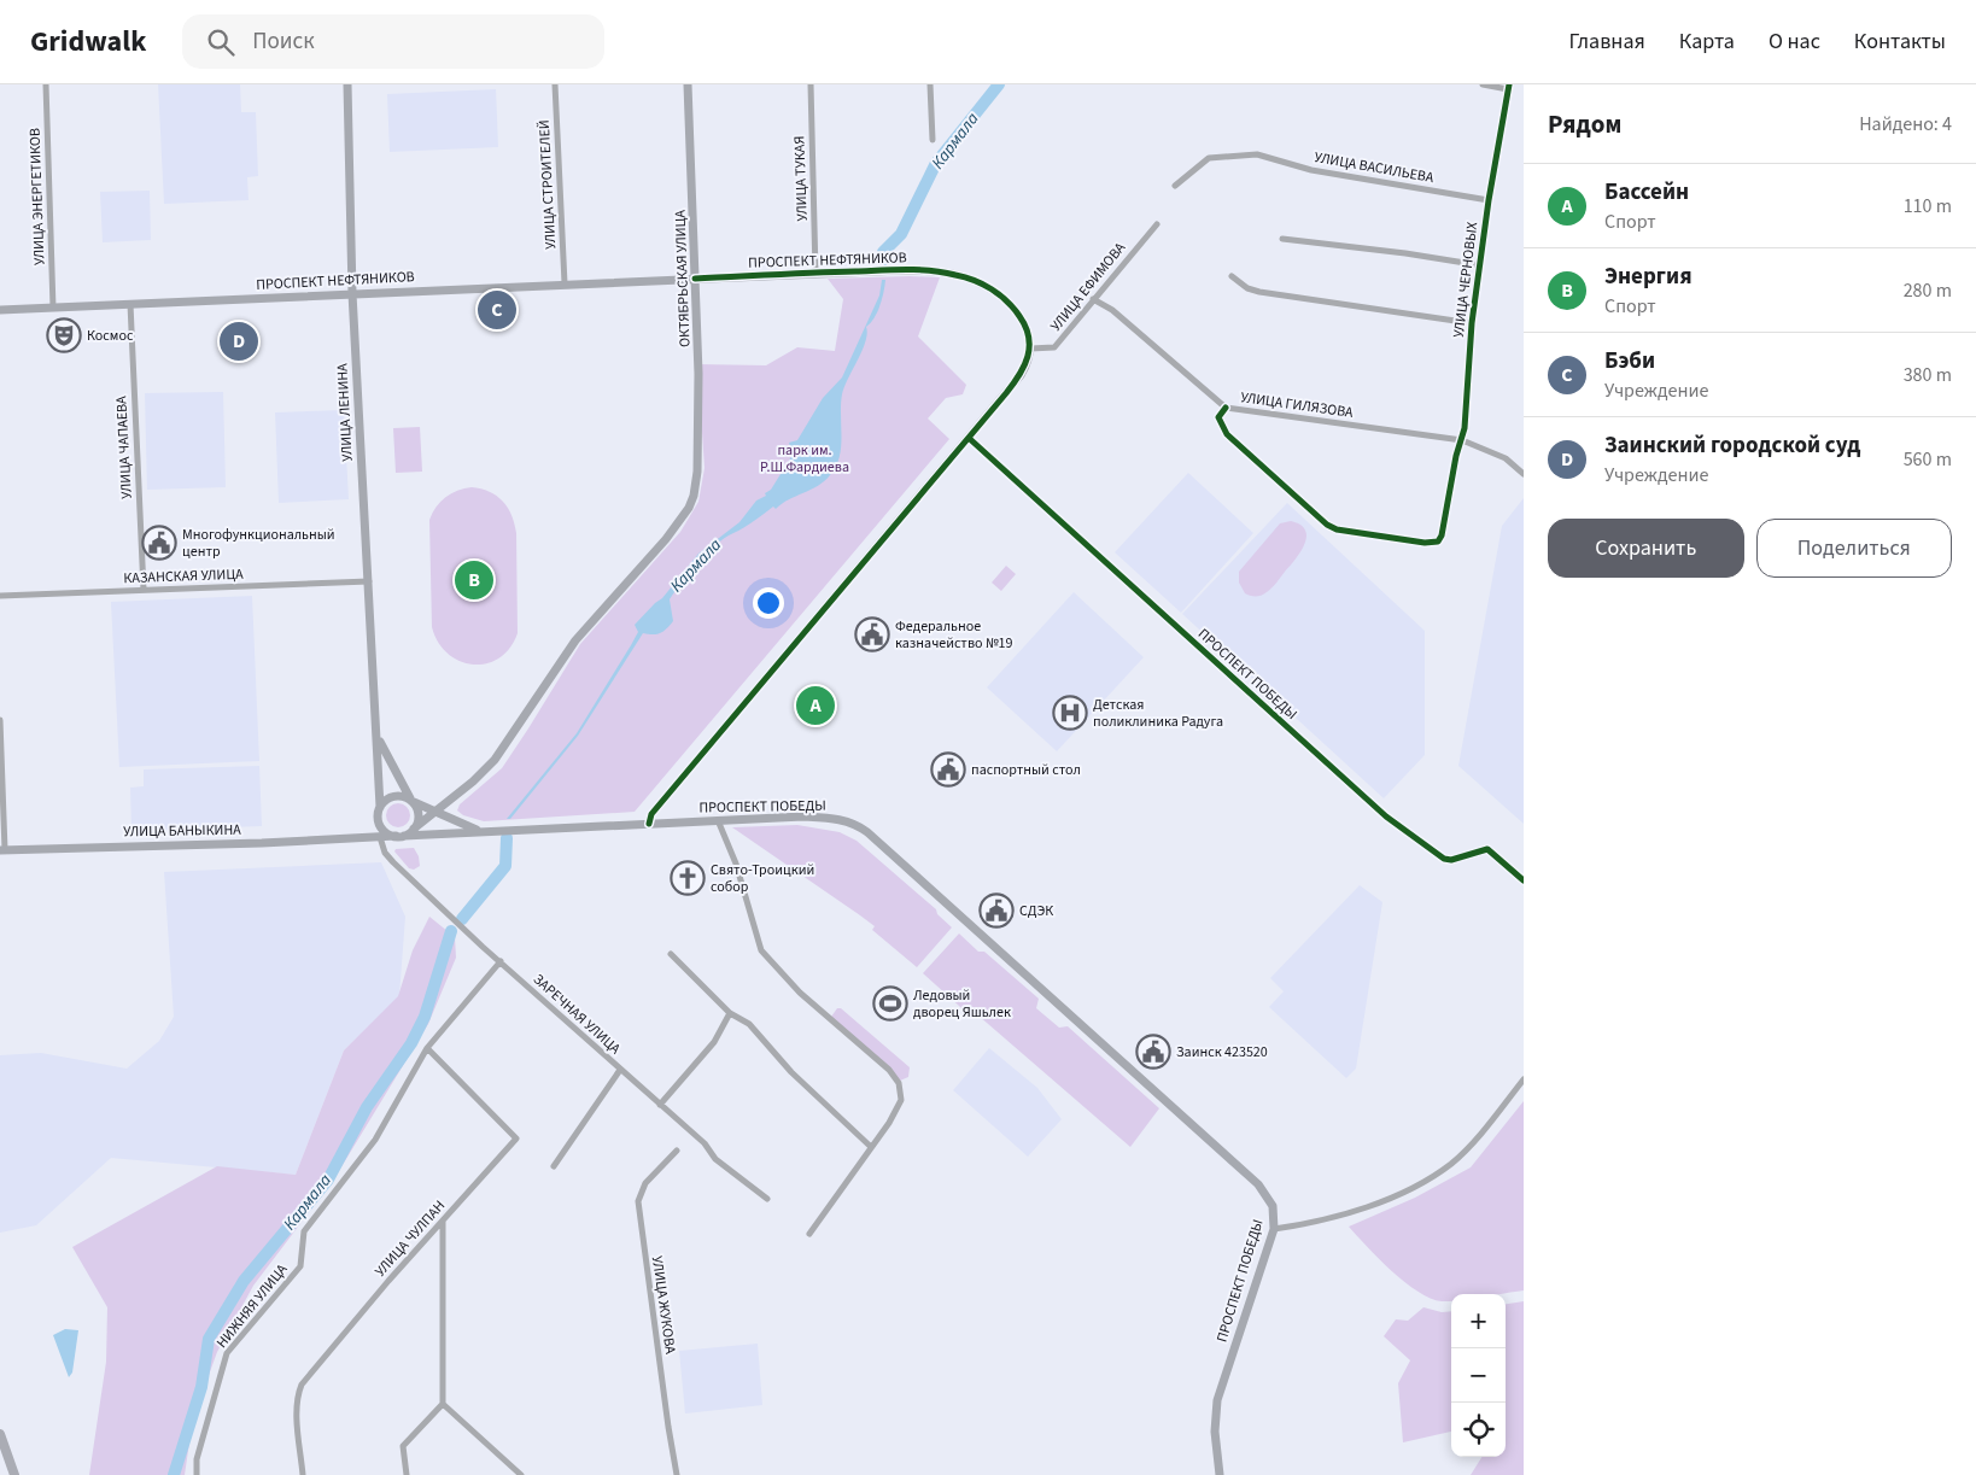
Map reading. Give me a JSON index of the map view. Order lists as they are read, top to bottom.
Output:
{
  "streets": {
    "main road": [
      "ПРОСПЕКТ НЕФТЯНИКОВ",
      "ОКТЯБРЬСКАЯ УЛИЦА",
      "УЛИЦА ЛЕНИНА",
      "ПРОСПЕКТ ПОБЕДЫ",
      "УЛИЦА БАНЫКИНА"
    ],
    "street": [
      "УЛИЦА ВАСИЛЬЕВА",
      "УЛИЦА ТУКАЯ",
      "УЛИЦА СТРОИТЕЛЕЙ",
      "УЛИЦА ЭНЕРГЕТИКОВ",
      "УЛИЦА ЧЕРНОВЫХ",
      "УЛИЦА ЕФИМОВА",
      "УЛИЦА ГИЛЯЗОВА",
      "УЛИЦА ЧАПАЕВА",
      "КАЗАНСКАЯ УЛИЦА",
      "ЗАРЕЧНАЯ УЛИЦА",
      "УЛИЦА ЧУЛПАН",
      "УЛИЦА ЖУКОВА",
      "НИЖНЯЯ УЛИЦА"
    ]
  },
  "crossings": [
    ["УЛИЦА ВАСИЛЬЕВА", "УЛИЦА ЧЕРНОВЫХ"],
    ["УЛИЦА ТУКАЯ", "ПРОСПЕКТ НЕФТЯНИКОВ"],
    ["УЛИЦА СТРОИТЕЛЕЙ", "ПРОСПЕКТ НЕФТЯНИКОВ"],
    ["УЛИЦА ЭНЕРГЕТИКОВ", "ПРОСПЕКТ НЕФТЯНИКОВ"],
    ["ПРОСПЕКТ НЕФТЯНИКОВ", "ОКТЯБРЬСКАЯ УЛИЦА"],
    ["ПРОСПЕКТ НЕФТЯНИКОВ", "УЛИЦА ЕФИМОВА"],
    ["ПРОСПЕКТ НЕФТЯНИКОВ", "УЛИЦА ЛЕНИНА"],
    ["ПРОСПЕКТ НЕФТЯНИКОВ", "УЛИЦА ЧАПАЕВА"],
    ["ОКТЯБРЬСКАЯ УЛИЦА", "УЛИЦА ЛЕНИНА"],
    ["ОКТЯБРЬСКАЯ УЛИЦА", "ПРОСПЕКТ ПОБЕДЫ"],
    ["УЛИЦА ЧЕРНОВЫХ", "УЛИЦА ГИЛЯЗОВА"],
    ["УЛИЦА ЕФИМОВА", "УЛИЦА ГИЛЯЗОВА"],
    ["УЛИЦА ЛЕНИНА", "КАЗАНСКАЯ УЛИЦА"],
    ["УЛИЦА ЛЕНИНА", "ПРОСПЕКТ ПОБЕДЫ"],
    ["УЛИЦА ЧАПАЕВА", "КАЗАНСКАЯ УЛИЦА"],
    ["ПРОСПЕКТ ПОБЕДЫ", "УЛИЦА БАНЫКИНА"],
    ["ПРОСПЕКТ ПОБЕДЫ", "ЗАРЕЧНАЯ УЛИЦА"],
    ["УЛИЦА БАНЫКИНА", "ЗАРЕЧНАЯ УЛИЦА"],
    ["ЗАРЕЧНАЯ УЛИЦА", "НИЖНЯЯ УЛИЦА"],
    ["УЛИЦА ЧУЛПАН", "НИЖНЯЯ УЛИЦА"]
  ],
  "water": ["Кармала"],
  "parks": ["парк им. Р.Ш.Фардиева"],
  "places": {
    "theatre": ["Космос"],
    "public building": [
      "Многофункциональный центр",
      "Федеральное казначейство №19",
      "паспортный стол",
      "СДЭК",
      "Заинск 423520"
    ],
    "hospital": ["Детская поликлиника Радуга"],
    "church": ["Свято-Троицкий собор"],
    "sports": ["Ледовый дворец Яшьлек"]
  },
  "page": {
    "header": "Gridwalk",
    "search": "Поиск",
    "nav": [
      "Главная",
      "Карта",
      "О нас",
      "Контакты"
    ],
    "heading": ["Рядом", "Найдено: 4"],
    "list": [
      {
        "mark": "A",
        "name": "Бассейн",
        "note": "Спорт",
        "value": "110 m"
      },
      {
        "mark": "B",
        "name": "Энергия",
        "note": "Спорт",
        "value": "280 m"
      },
      {
        "mark": "C",
        "name": "Бэби",
        "note": "Учреждение",
        "value": "380 m"
      },
      {
        "mark": "D",
        "name": "Заинский городской суд",
        "note": "Учреждение",
        "value": "560 m"
      }
    ],
    "pins": [
      "C",
      "D",
      "B",
      "A"
    ],
    "buttons": ["Сохранить", "Поделиться"],
    "map_buttons": ["+", "−"]
  }
}
